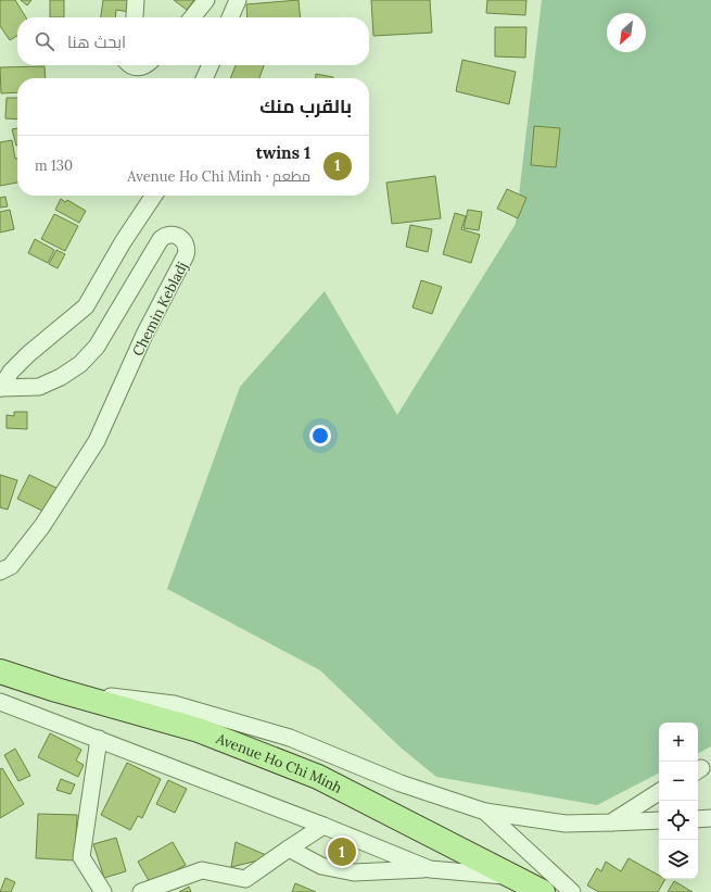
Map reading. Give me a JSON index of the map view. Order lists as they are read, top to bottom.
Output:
{
  "streets": {
    "main road": ["Avenue Ho Chi Minh"],
    "street": ["Chemin Kebladj"]
  },
  "north": "bottom left",
  "page": {
    "search": "ابحث هنا",
    "heading": "بالقرب منك",
    "list": [
      {
        "mark": "1",
        "name": "twins 1",
        "note": "مطعم · Avenue Ho Chi Minh",
        "value": "130 m"
      }
    ],
    "map_buttons": ["+", "−"],
    "pins": "1"
  }
}
